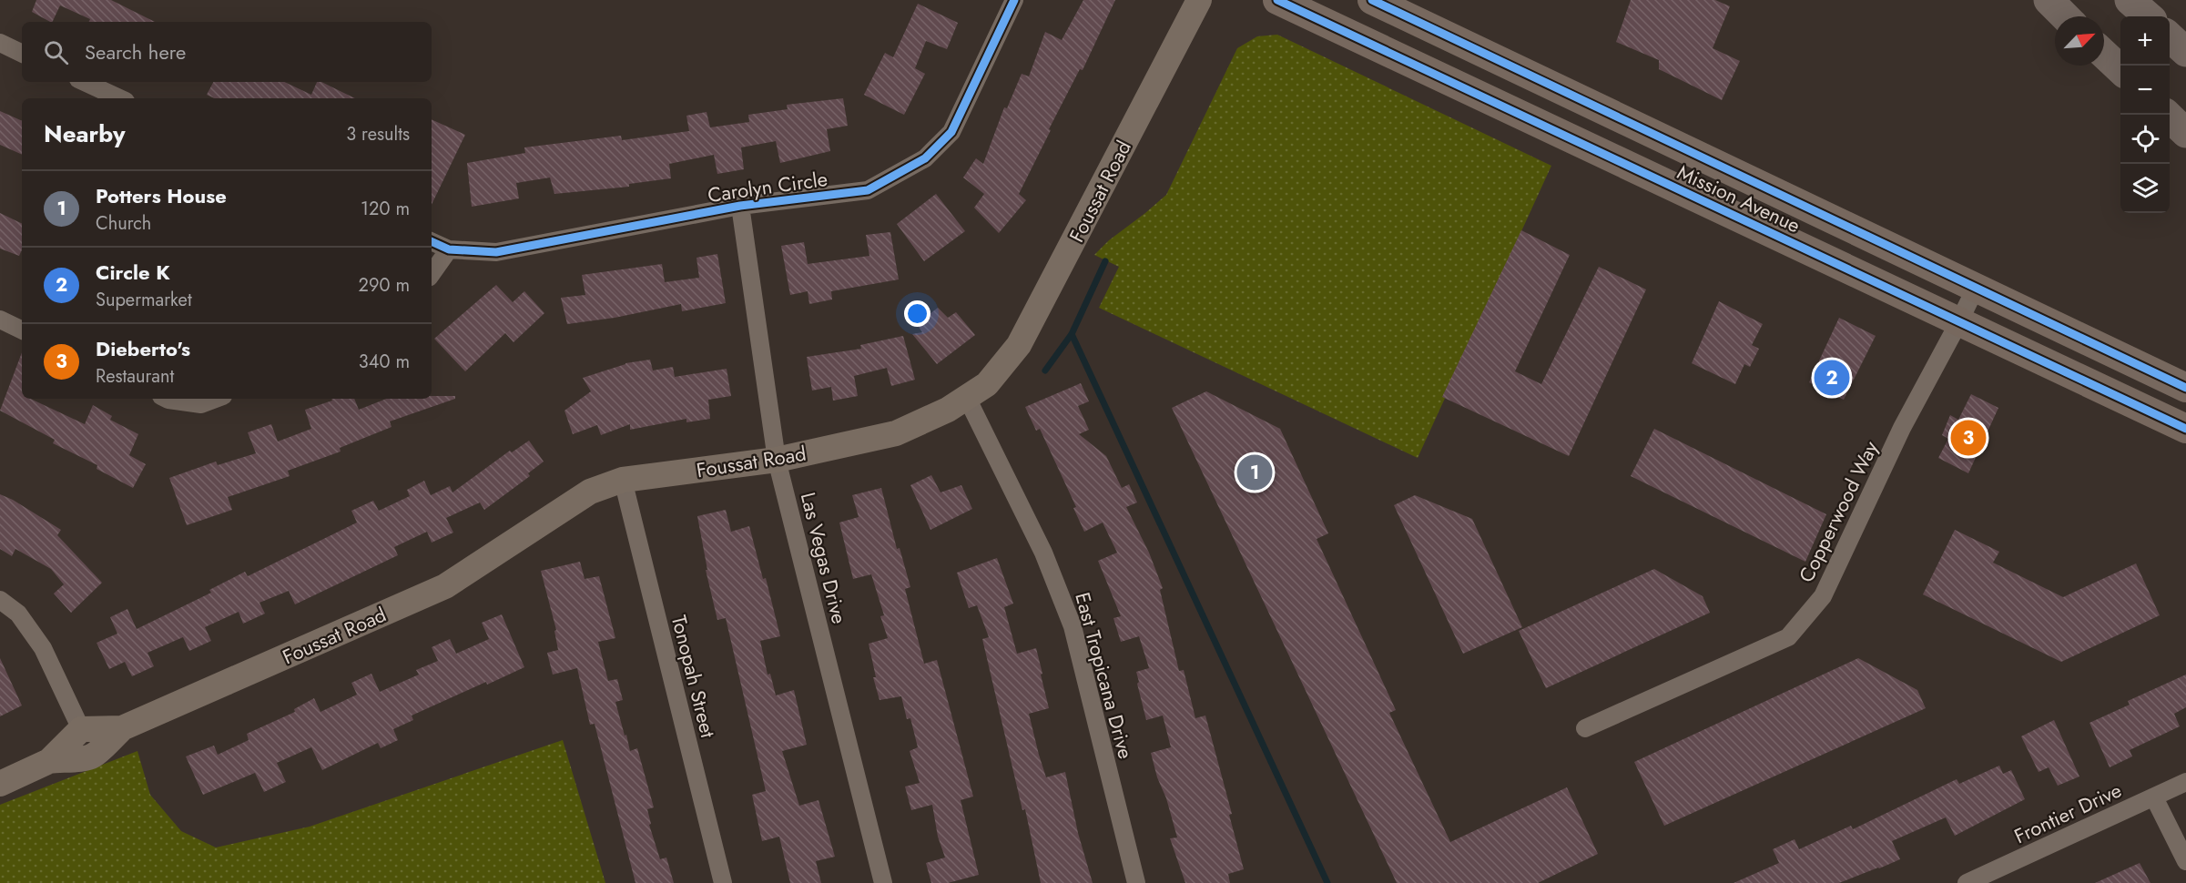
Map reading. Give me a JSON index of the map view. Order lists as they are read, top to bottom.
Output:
{
  "streets": {
    "main road": ["Foussat Road", "Mission Avenue"],
    "street": [
      "Carolyn Circle",
      "Copperwood Way",
      "Las Vegas Drive",
      "East Tropicana Drive",
      "Tonopah Street",
      "Frontier Drive"
    ]
  },
  "crossings": [
    ["Carolyn Circle", "Las Vegas Drive"],
    ["Foussat Road", "Las Vegas Drive"],
    ["Foussat Road", "East Tropicana Drive"],
    ["Foussat Road", "Tonopah Street"],
    ["Mission Avenue", "Copperwood Way"]
  ],
  "north": "top right",
  "page": {
    "map_buttons": ["+", "−"],
    "search": "Search here",
    "heading": ["Nearby", "3 results"],
    "list": [
      {
        "mark": "1",
        "name": "Potters House",
        "note": "Church",
        "value": "120 m"
      },
      {
        "mark": "2",
        "name": "Circle K",
        "note": "Supermarket",
        "value": "290 m"
      },
      {
        "mark": "3",
        "name": "Dieberto's",
        "note": "Restaurant",
        "value": "340 m"
      }
    ],
    "pins": ["2", "3", "1"]
  }
}
